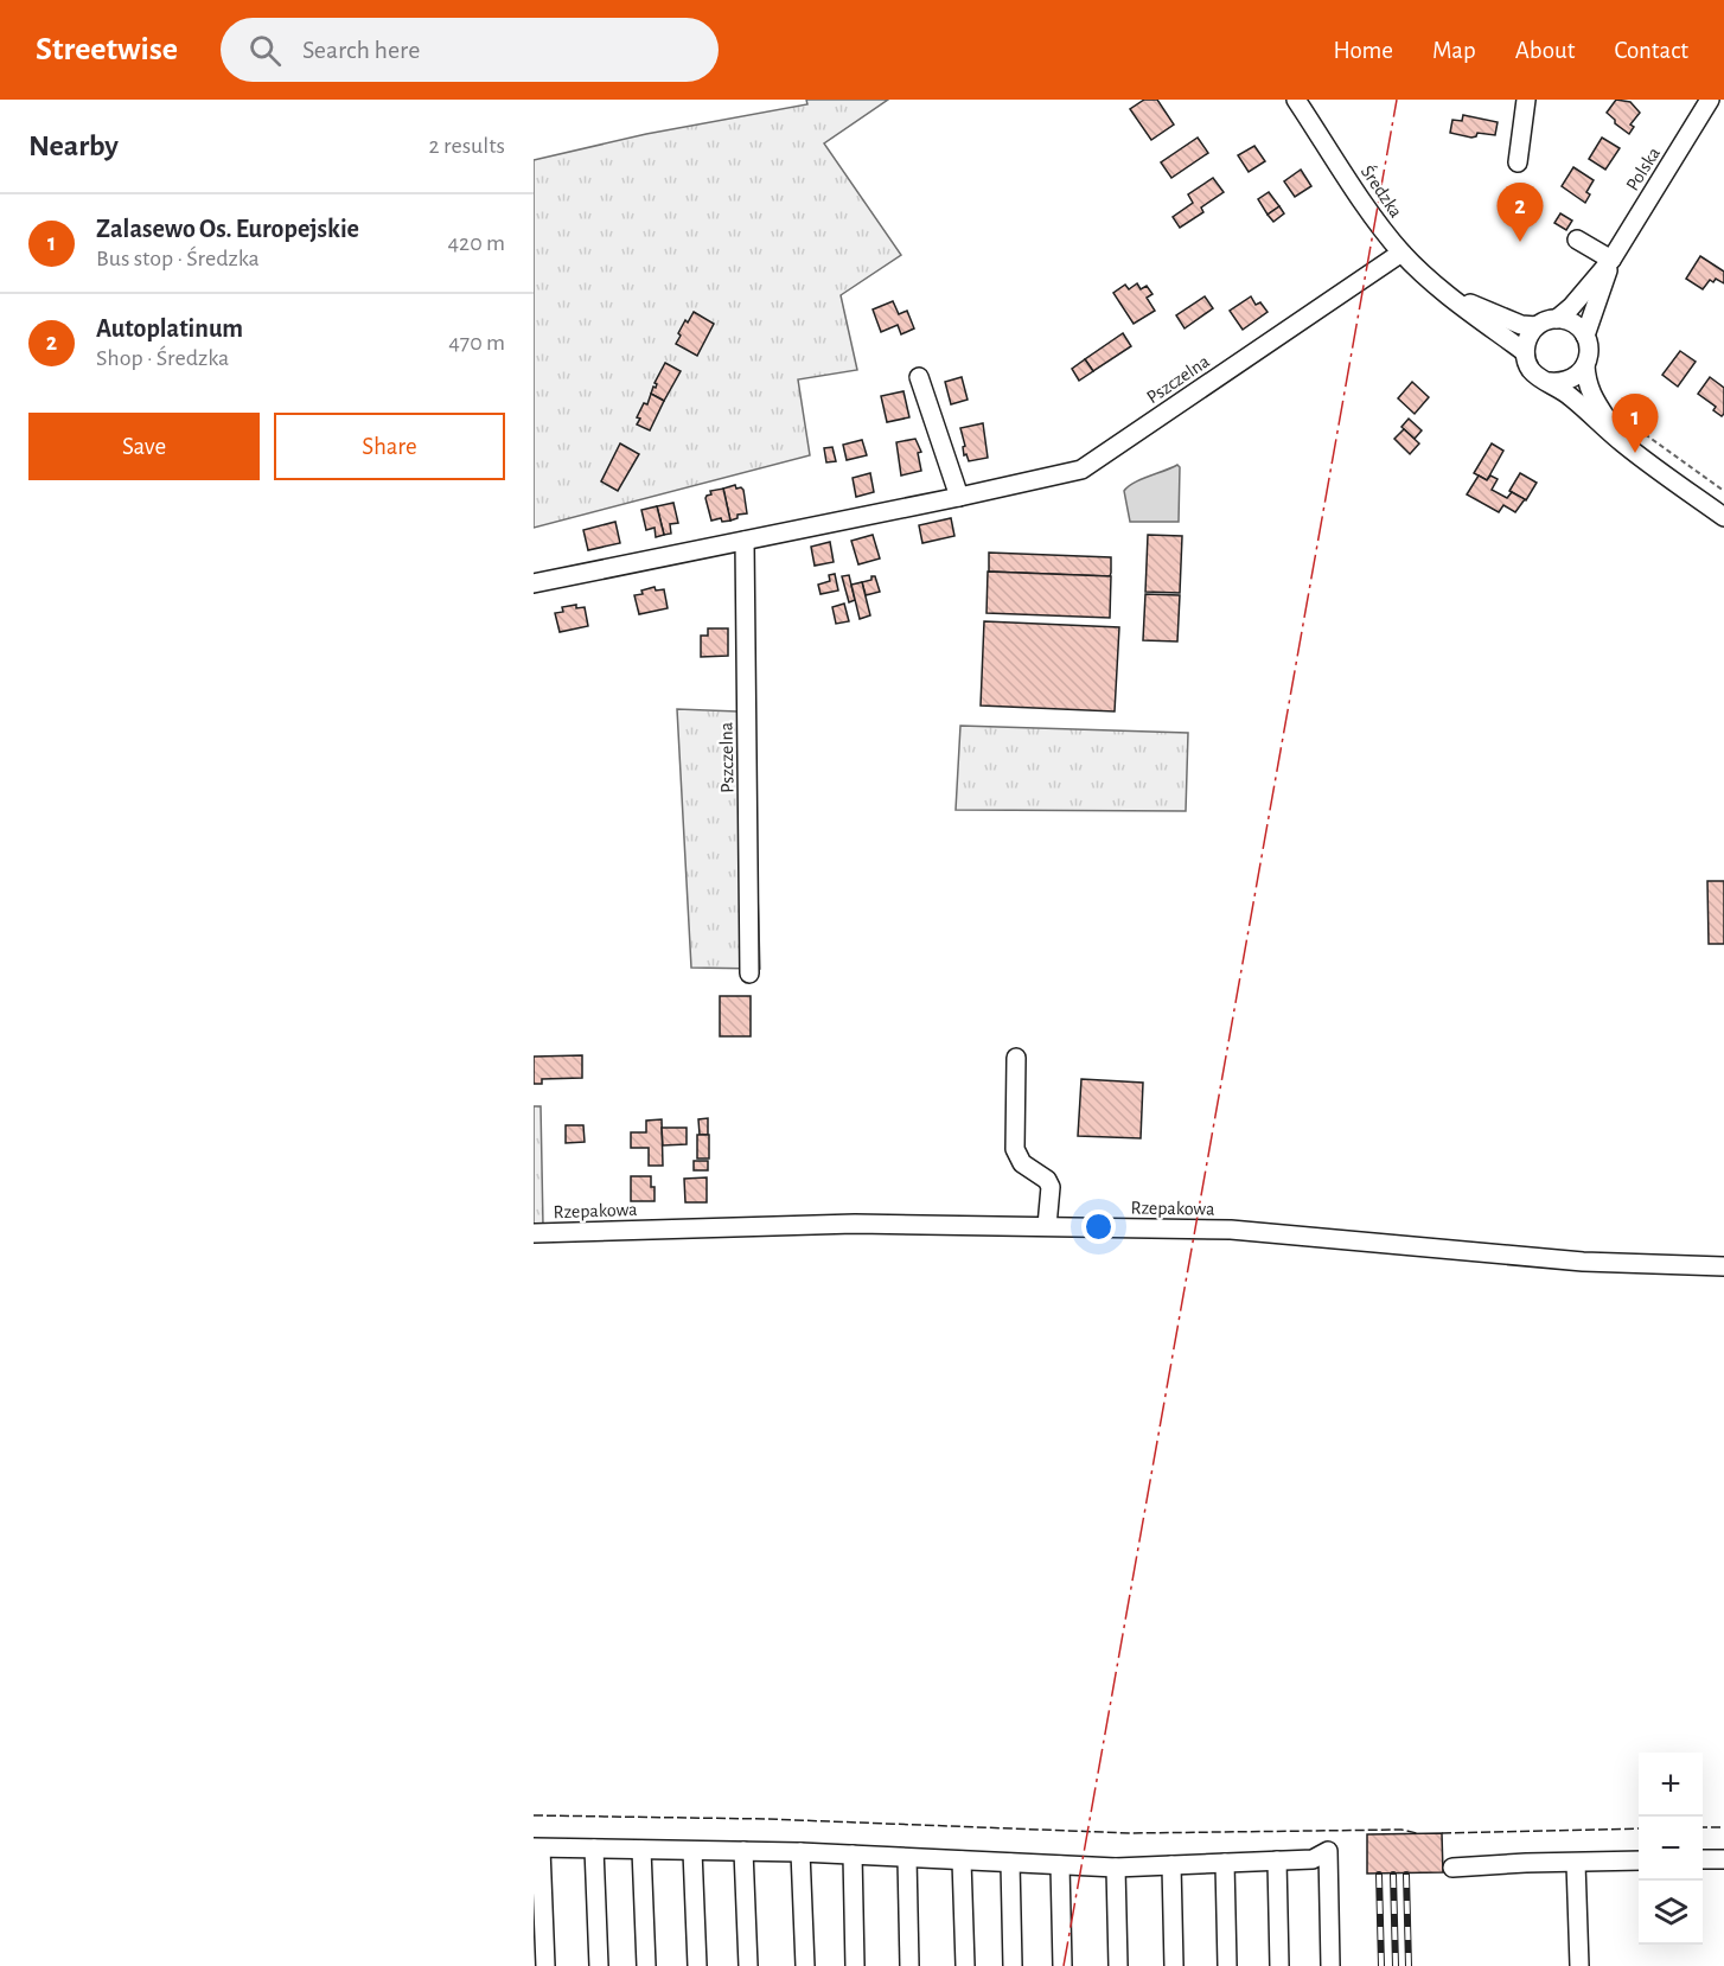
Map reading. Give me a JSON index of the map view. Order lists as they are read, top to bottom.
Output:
{
  "streets": {
    "street": [
      "Polska",
      "Średzka",
      "Pszczelna",
      "Rzepakowa"
    ]
  },
  "crossings": [
    ["Polska", "Średzka"],
    ["Średzka", "Pszczelna"]
  ],
  "page": {
    "header": "Streetwise",
    "search": "Search here",
    "nav": [
      "Home",
      "Map",
      "About",
      "Contact"
    ],
    "heading": ["Nearby", "2 results"],
    "pins": ["2", "1"],
    "list": [
      {
        "mark": "1",
        "name": "Zalasewo Os. Europejskie",
        "note": "Bus stop · Średzka",
        "value": "420 m"
      },
      {
        "mark": "2",
        "name": "Autoplatinum",
        "note": "Shop · Średzka",
        "value": "470 m"
      }
    ],
    "buttons": ["Save", "Share"],
    "map_buttons": ["+", "−"]
  }
}
